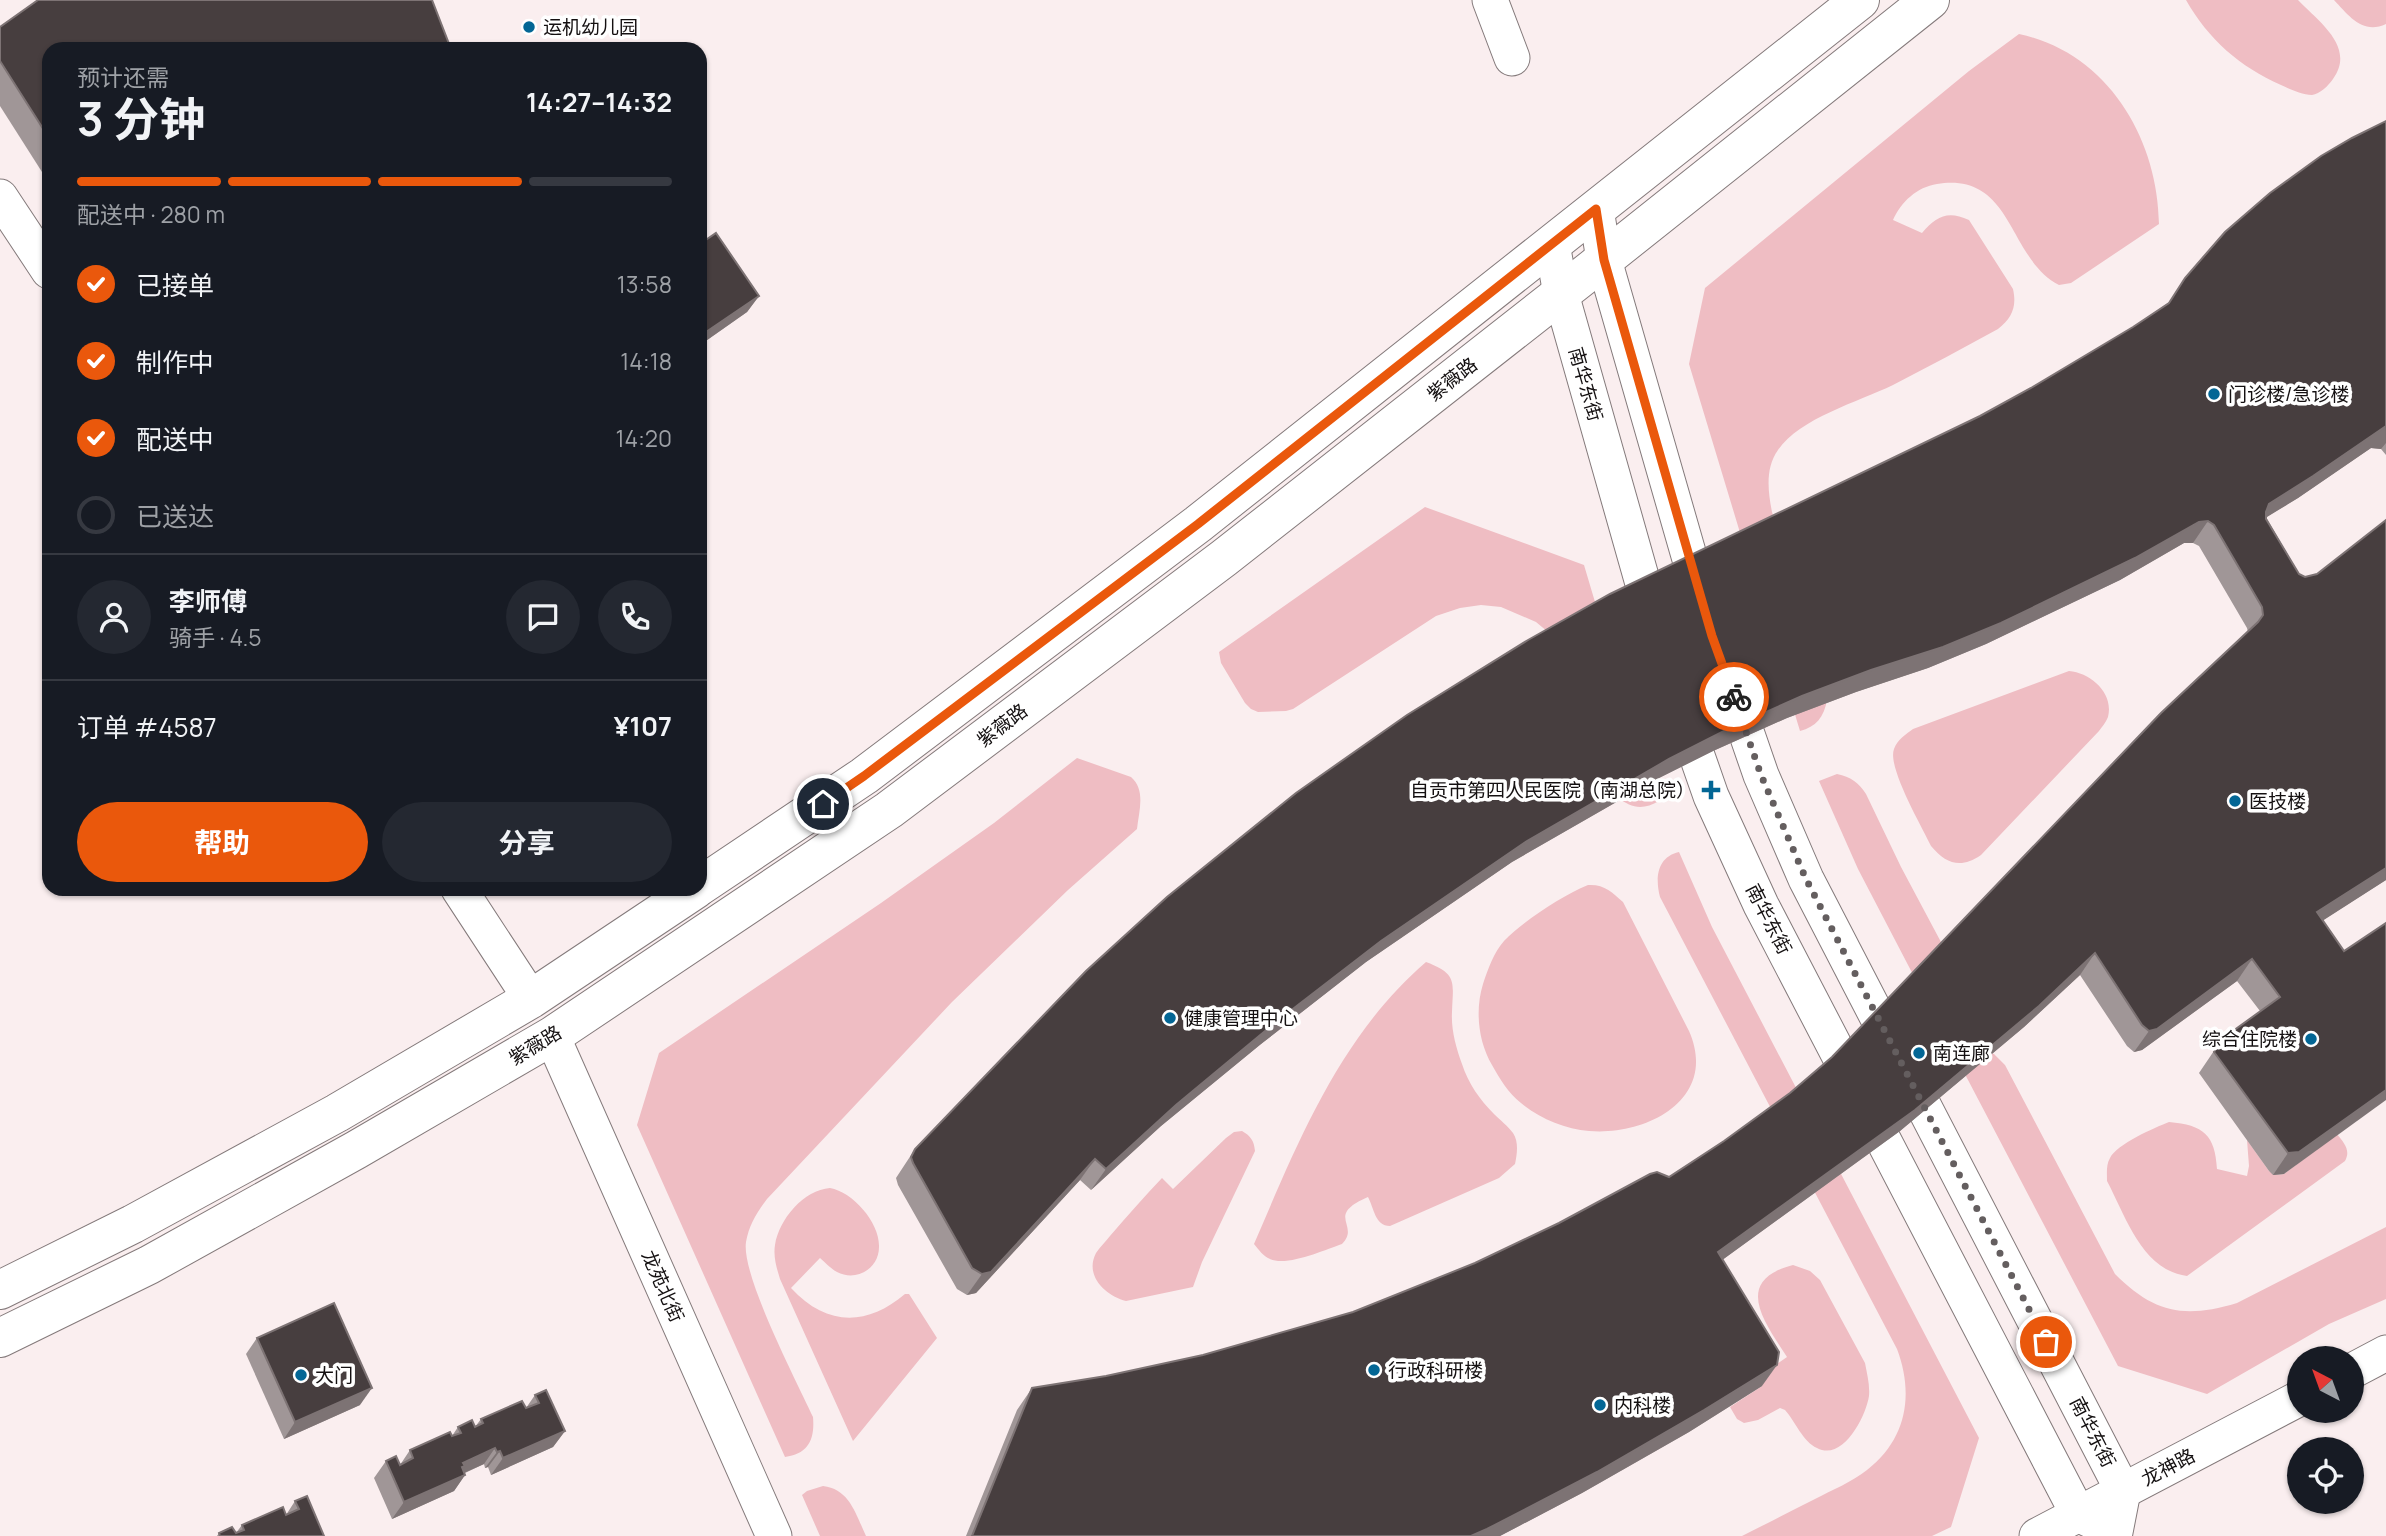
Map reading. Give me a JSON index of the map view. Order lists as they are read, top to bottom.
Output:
{
  "streets": {
    "main road": ["紫薇路"],
    "street": ["南华东街", "龙苑北街", "龙神路"]
  },
  "crossings": [
    ["紫薇路", "南华东街"],
    ["紫薇路", "龙苑北街"],
    ["南华东街", "龙神路"]
  ],
  "places": {
    "other": [
      "运机幼儿园",
      "门诊楼/急诊楼",
      "医技楼",
      "健康管理中心",
      "综合住院楼",
      "南连廊",
      "行政科研楼",
      "大门",
      "内科楼"
    ],
    "health": ["自贡市第四人民医院（南湖总院）"]
  },
  "north": "top left",
  "page": {
    "heading": ["3 分钟", "预计还需", "14:27–14:32"],
    "panel": [
      "李师傅",
      "骑手 · 4.5",
      "订单 #4587",
      "¥107"
    ],
    "bar": "配送中 · 280 m",
    "list": [
      ["已接单", "13:58"],
      ["制作中", "14:18"],
      ["配送中", "14:20"],
      "已送达"
    ],
    "buttons": ["帮助", "分享"]
  }
}
